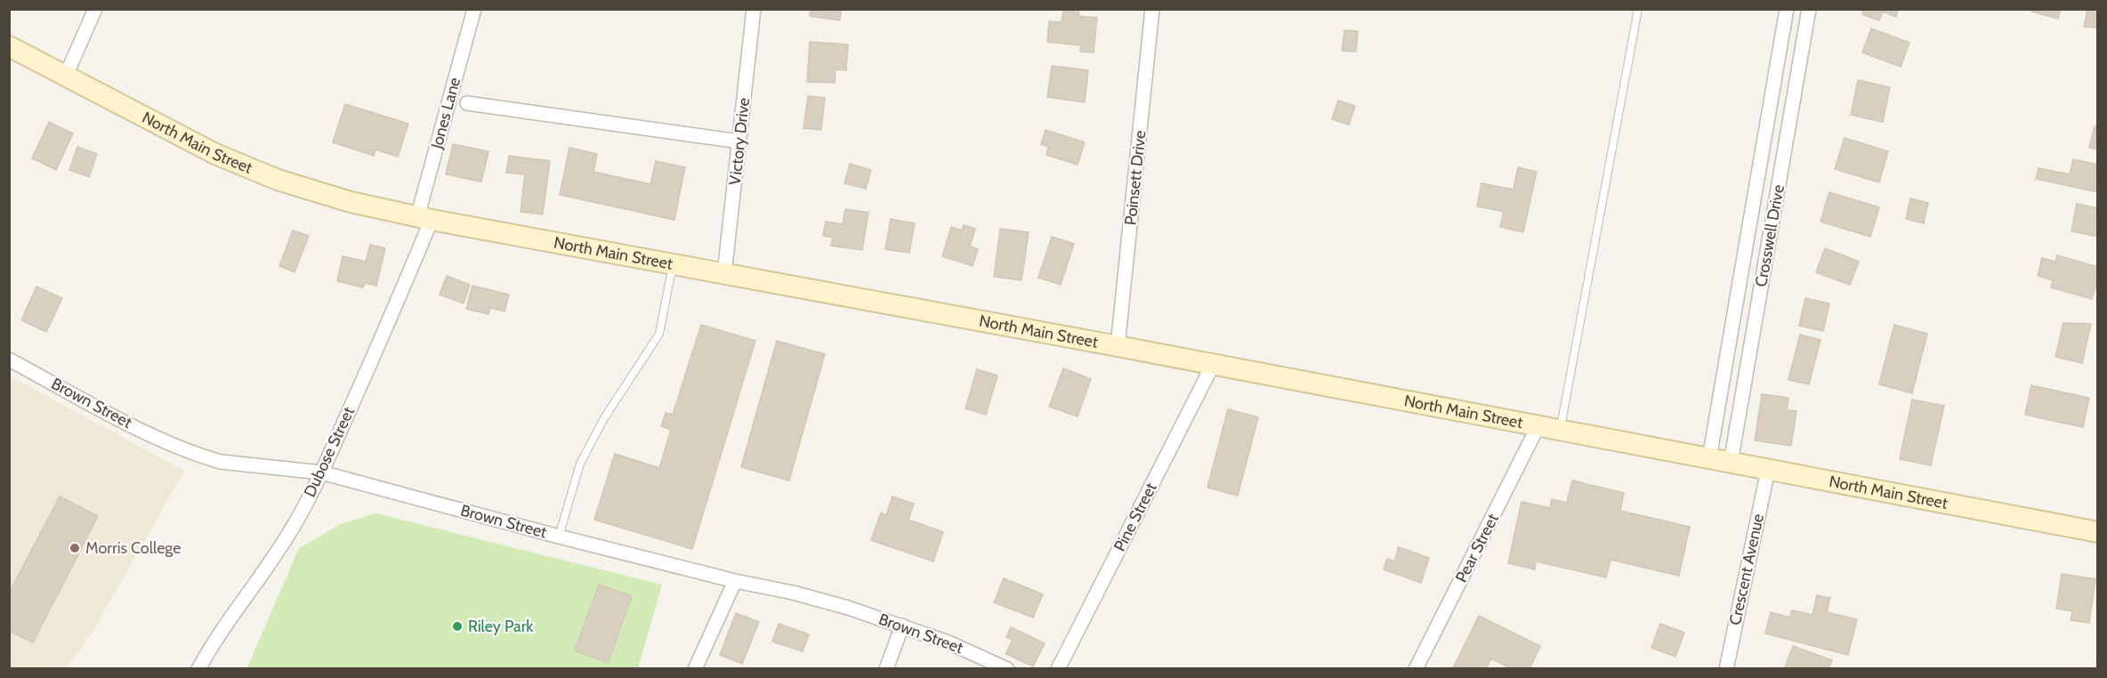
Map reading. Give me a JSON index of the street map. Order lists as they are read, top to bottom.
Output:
{
  "streets": {
    "main road": ["North Main Street"],
    "street": [
      "Jones Lane",
      "Victory Drive",
      "Poinsett Drive",
      "Crosswell Drive",
      "Brown Street",
      "Dubose Street",
      "Pine Street",
      "Pear Street",
      "Crescent Avenue"
    ]
  },
  "crossings": [
    ["Jones Lane", "North Main Street"],
    ["Jones Lane", "Dubose Street"],
    ["Victory Drive", "North Main Street"],
    ["North Main Street", "Poinsett Drive"],
    ["North Main Street", "Crosswell Drive"],
    ["North Main Street", "Dubose Street"],
    ["North Main Street", "Pine Street"],
    ["North Main Street", "Pear Street"],
    ["North Main Street", "Crescent Avenue"],
    ["Brown Street", "Dubose Street"]
  ],
  "places": ["Morris College", "Riley Park"]
}
